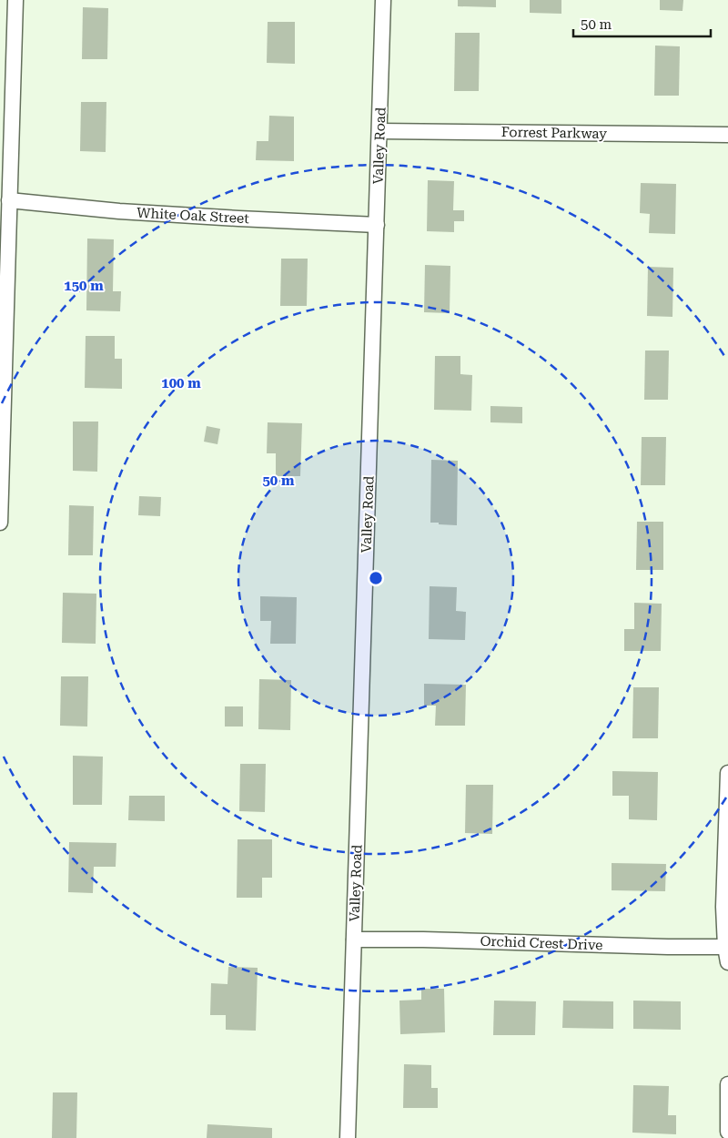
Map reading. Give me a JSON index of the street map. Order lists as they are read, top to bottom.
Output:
{
  "streets": {
    "street": [
      "Forrest Parkway",
      "Valley Road",
      "White Oak Street",
      "Orchid Crest Drive"
    ]
  },
  "crossings": [
    ["Forrest Parkway", "Valley Road"],
    ["Valley Road", "White Oak Street"],
    ["Valley Road", "Orchid Crest Drive"]
  ],
  "scale_bar": "50 m",
  "rings": ["150 m", "100 m", "50 m"]
}
